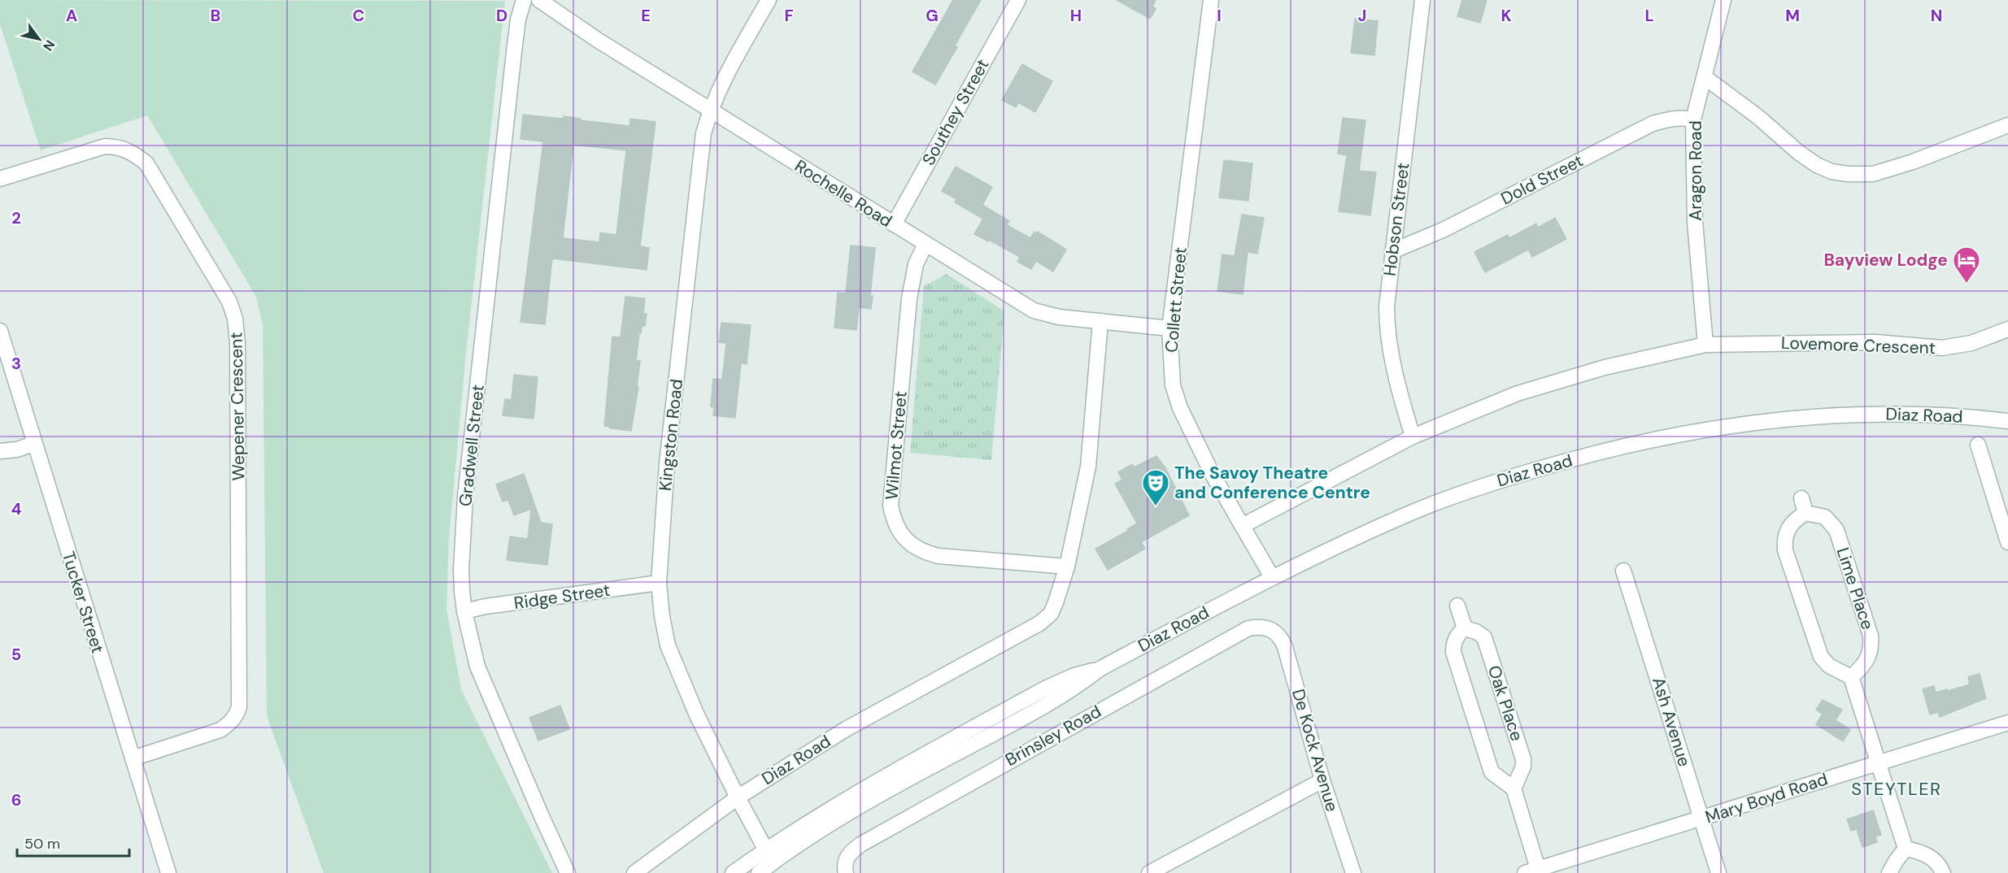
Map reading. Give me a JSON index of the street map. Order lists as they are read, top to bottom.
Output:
{
  "streets": {
    "street": [
      "Southey Street",
      "Aragon Road",
      "Dold Street",
      "Rochelle Road",
      "Hobson Street",
      "Collett Street",
      "Lovemore Crescent",
      "Wepener Crescent",
      "Diaz Road",
      "Kingston Road",
      "Gradwell Street",
      "Wilmot Street",
      "Lime Place",
      "Ridge Street",
      "Tucker Street",
      "Oak Place",
      "Ash Avenue",
      "Brinsley Road",
      "De Kock Avenue",
      "Mary Boyd Road"
    ]
  },
  "crossings": [
    ["Southey Street", "Rochelle Road"],
    ["Aragon Road", "Dold Street"],
    ["Aragon Road", "Lovemore Crescent"],
    ["Dold Street", "Hobson Street"],
    ["Rochelle Road", "Collett Street"],
    ["Rochelle Road", "Kingston Road"],
    ["Rochelle Road", "Wilmot Street"],
    ["Collett Street", "Diaz Road"],
    ["Wepener Crescent", "Tucker Street"],
    ["Diaz Road", "Kingston Road"],
    ["Diaz Road", "Wilmot Street"],
    ["Kingston Road", "Ridge Street"],
    ["Gradwell Street", "Ridge Street"],
    ["Ash Avenue", "Mary Boyd Road"],
    ["Brinsley Road", "De Kock Avenue"]
  ],
  "districts": ["STEYTLER"],
  "places": {
    "hotel": ["Bayview Lodge"],
    "theatre": ["The Savoy Theatre and Conference Centre"]
  },
  "scale_bar": "50 m",
  "north": "bottom right",
  "grid": {
    "columns": [
      "A",
      "B",
      "C",
      "D",
      "E",
      "F",
      "G",
      "H",
      "I",
      "J",
      "K",
      "L",
      "M",
      "N"
    ],
    "rows": [
      "2",
      "3",
      "4",
      "5",
      "6"
    ]
  }
}
